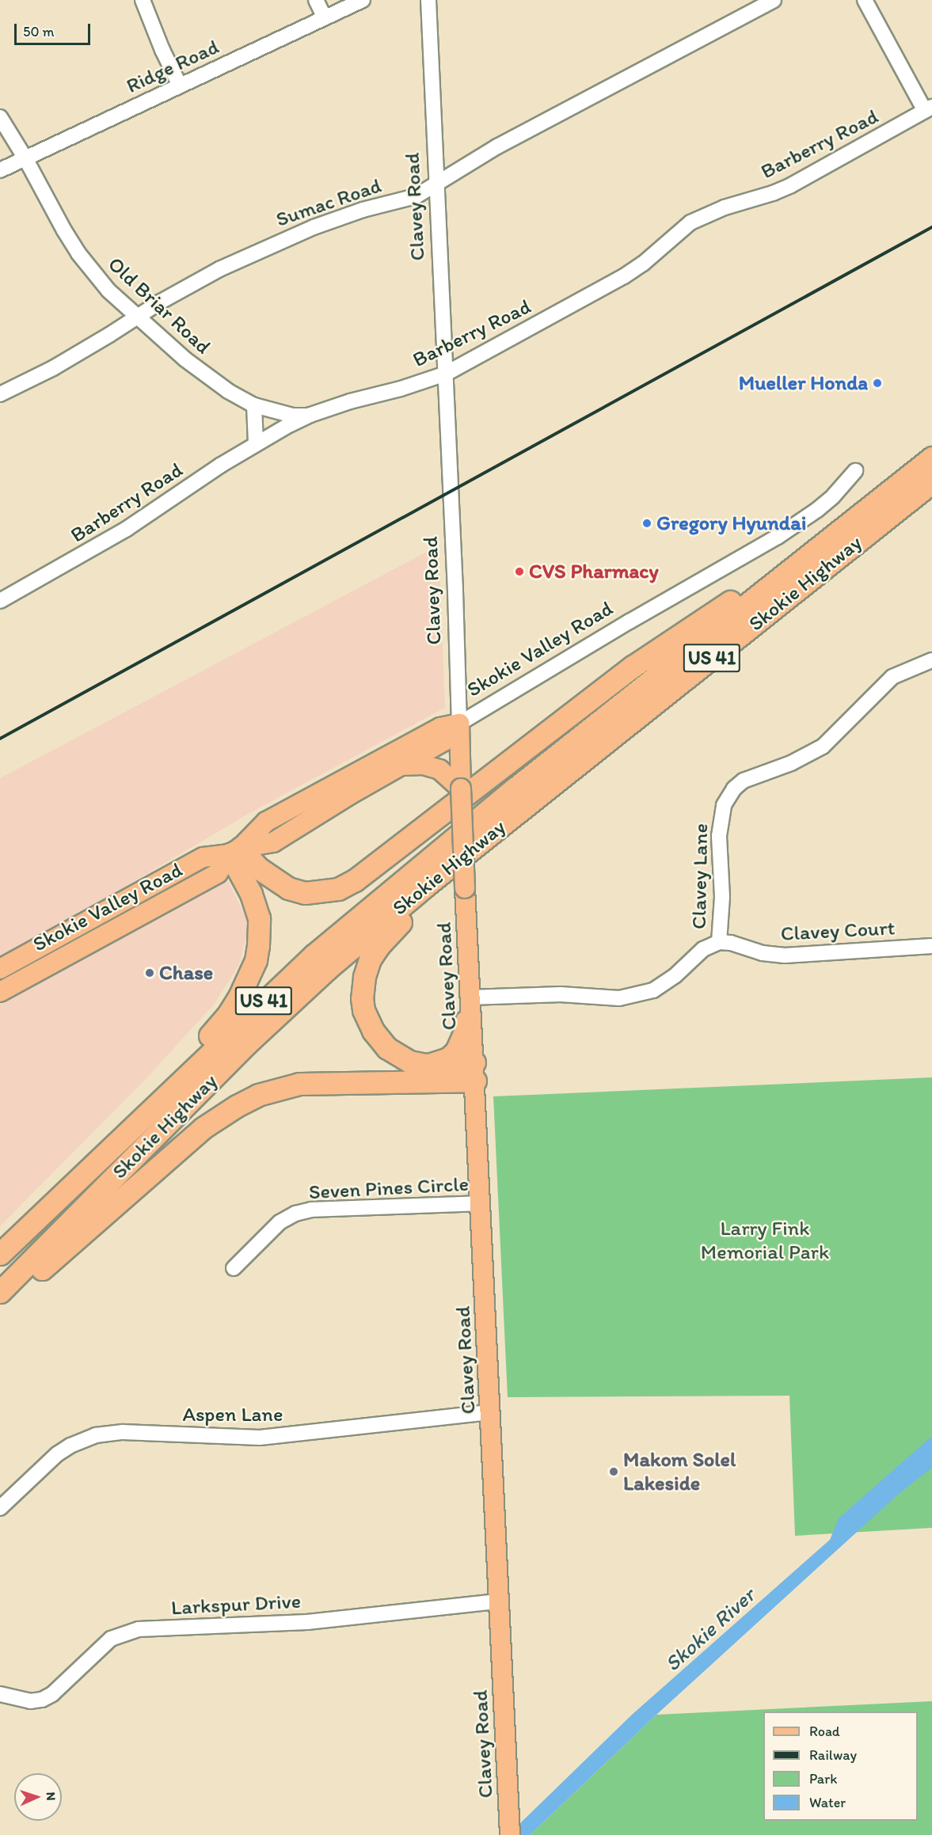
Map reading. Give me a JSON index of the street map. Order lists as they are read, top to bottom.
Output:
{
  "streets": {
    "highway": ["Skokie Highway", "US 41"],
    "main road": ["Clavey Road", "Skokie Valley Road"],
    "street": [
      "Ridge Road",
      "Barberry Road",
      "Sumac Road",
      "Old Briar Road",
      "Clavey Lane",
      "Clavey Court",
      "Seven Pines Circle",
      "Aspen Lane",
      "Larkspur Drive"
    ]
  },
  "crossings": [
    ["Ridge Road", "Old Briar Road"],
    ["Barberry Road", "Clavey Road"],
    ["Barberry Road", "Old Briar Road"],
    ["Sumac Road", "Clavey Road"],
    ["Sumac Road", "Old Briar Road"],
    ["Clavey Road", "Skokie Valley Road"],
    ["Clavey Road", "Clavey Lane"],
    ["Clavey Road", "Seven Pines Circle"],
    ["Clavey Road", "Aspen Lane"],
    ["Clavey Road", "Larkspur Drive"],
    ["Clavey Lane", "Clavey Court"]
  ],
  "water": ["Skokie River"],
  "parks": ["Larry Fink Memorial Park"],
  "places": [
    "Mueller Honda",
    "Gregory Hyundai",
    "CVS Pharmacy",
    "Chase",
    "Makom Solel Lakeside"
  ],
  "legend": [
    "Road",
    "Railway",
    "Park",
    "Water"
  ],
  "scale_bar": "50 m",
  "north": "right"
}
